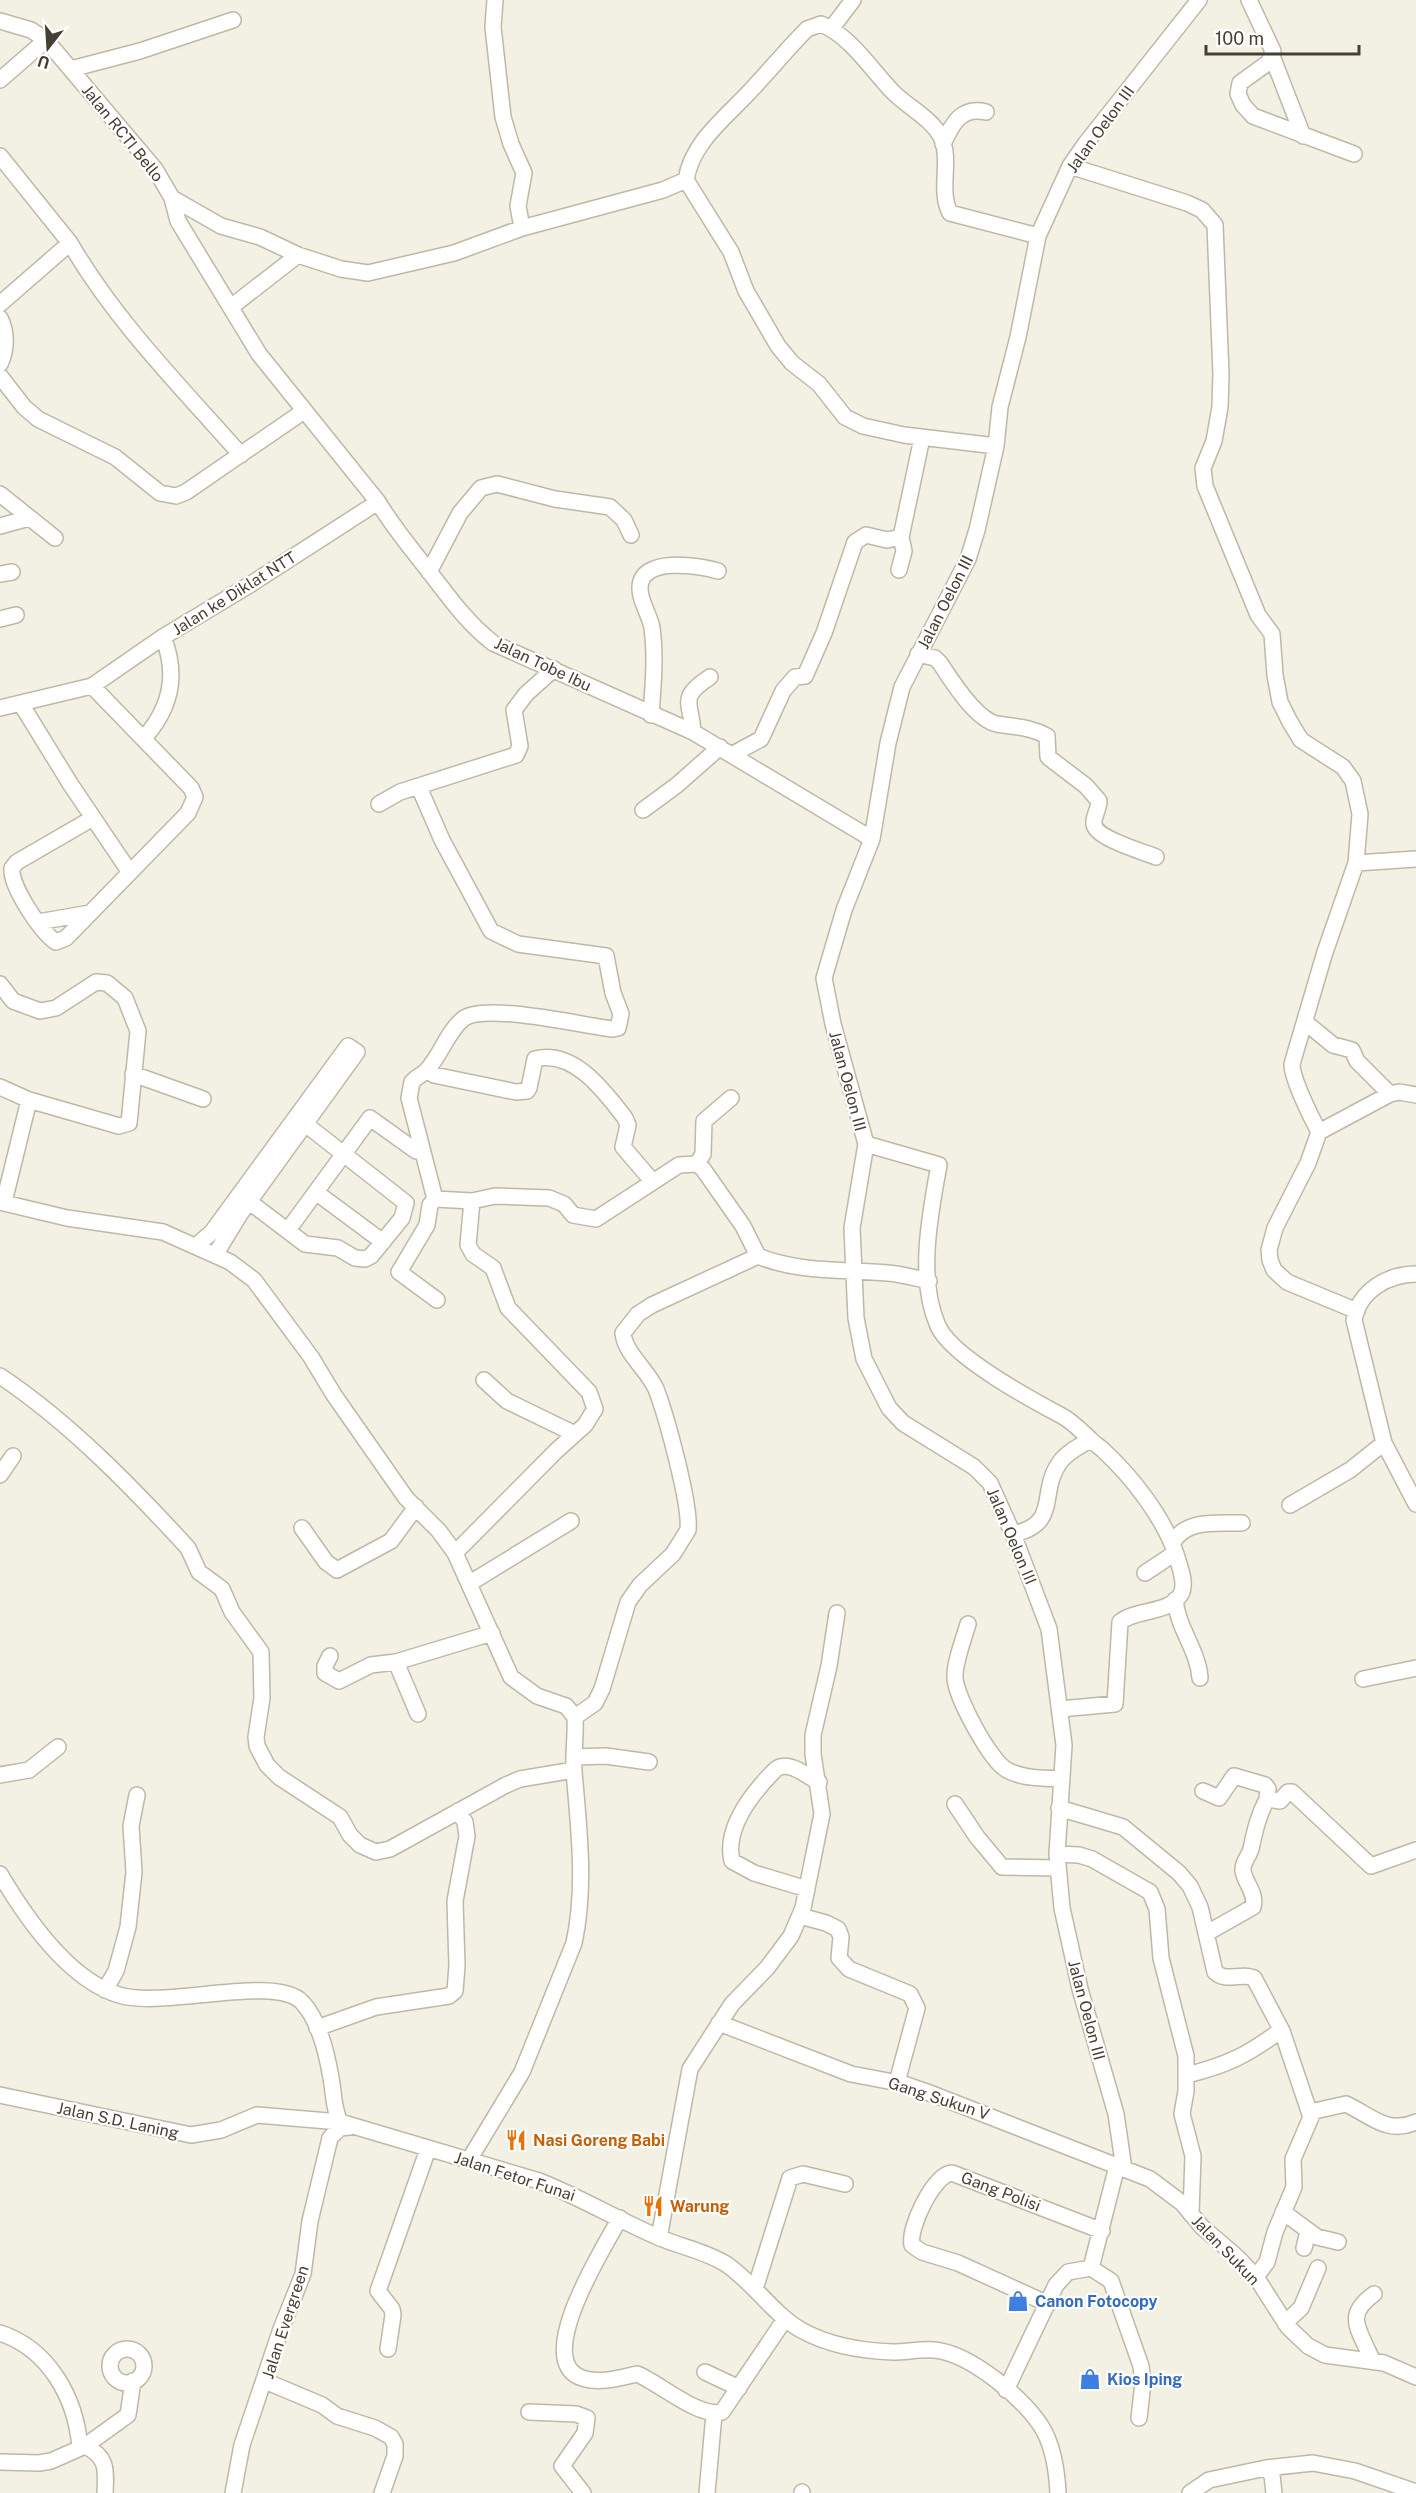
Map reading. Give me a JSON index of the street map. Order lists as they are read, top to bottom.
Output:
{
  "streets": {
    "street": [
      "Jalan Oelon III",
      "Jalan RCTI Bello",
      "Jalan ke Diklat NTT",
      "Jalan Tobe Ibu",
      "Gang Sukun V",
      "Jalan S.D. Laning",
      "Jalan Fetor Funai",
      "Gang Polisi",
      "Jalan Sukun",
      "Jalan Evergreen"
    ]
  },
  "crossings": [
    ["Jalan Oelon III", "Jalan Tobe Ibu"],
    ["Jalan Oelon III", "Gang Sukun V"],
    ["Jalan Oelon III", "Jalan Sukun"],
    ["Jalan RCTI Bello", "Jalan Tobe Ibu"],
    ["Jalan ke Diklat NTT", "Jalan Tobe Ibu"],
    ["Gang Sukun V", "Jalan Sukun"],
    ["Jalan S.D. Laning", "Jalan Fetor Funai"],
    ["Jalan S.D. Laning", "Jalan Evergreen"],
    ["Jalan Fetor Funai", "Jalan Evergreen"]
  ],
  "places": {
    "restaurant": ["Nasi Goreng Babi", "Warung"],
    "shop": ["Canon Fotocopy", "Kios Iping"]
  },
  "scale_bar": "100 m",
  "north": "bottom"
}
